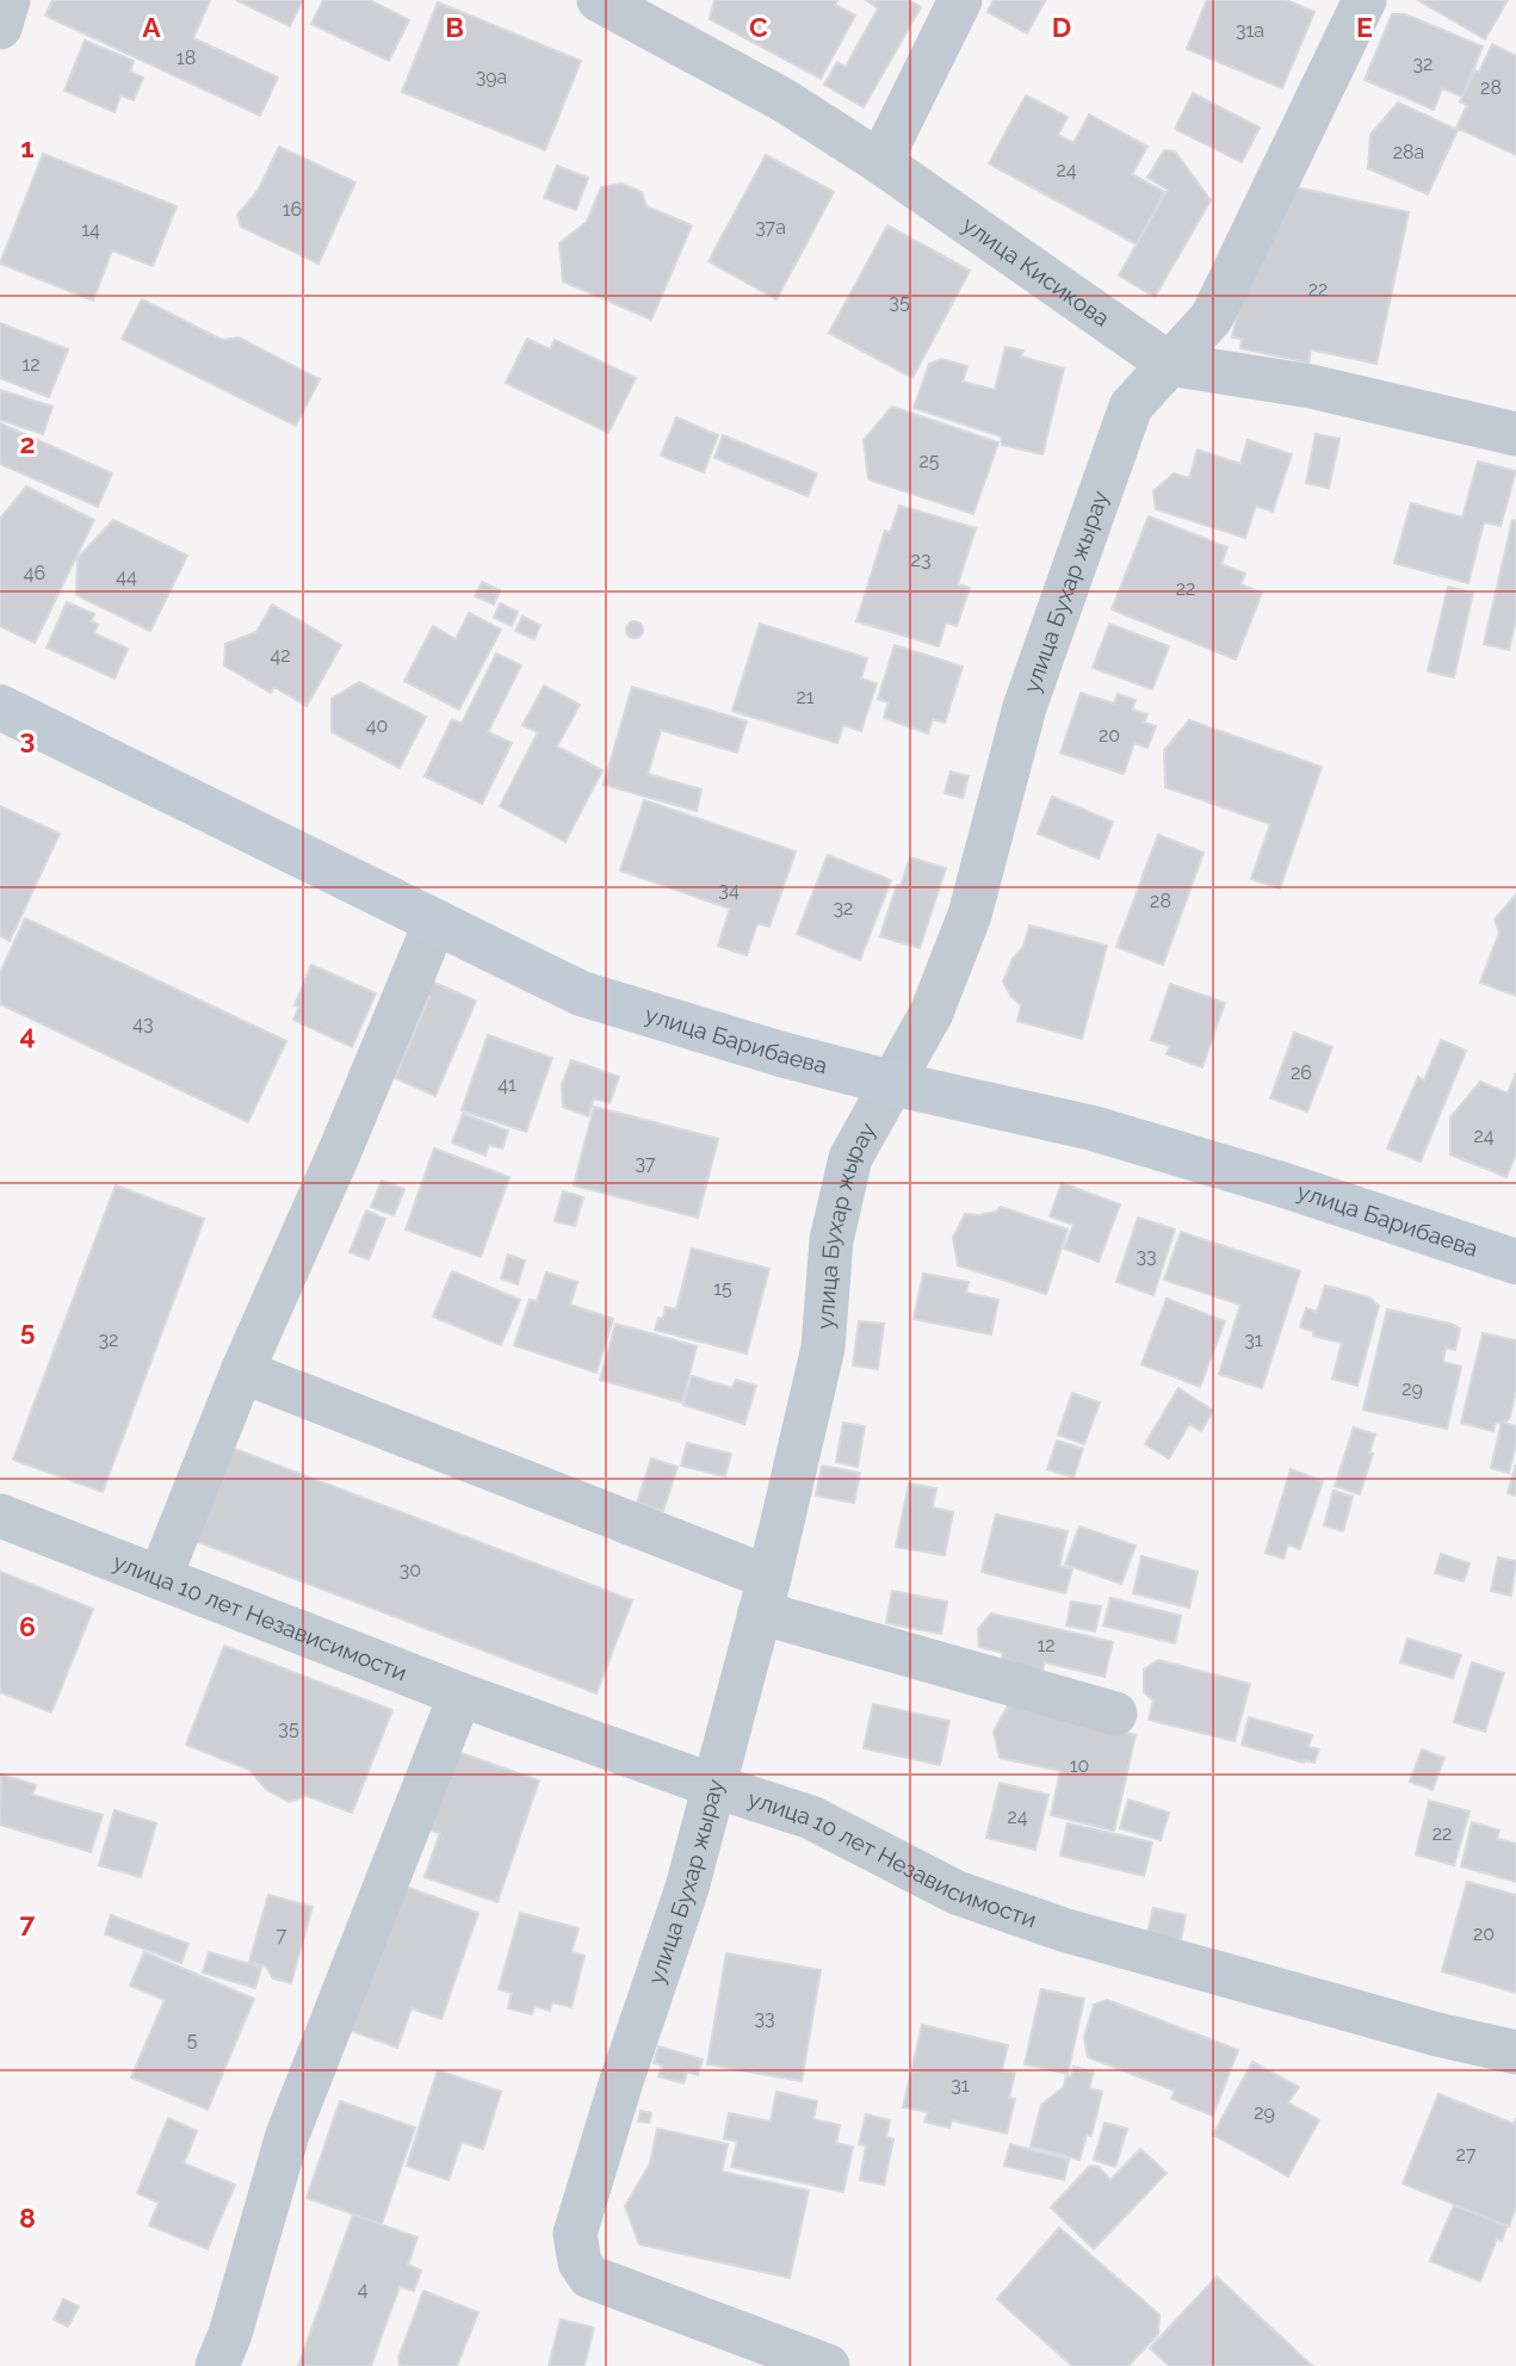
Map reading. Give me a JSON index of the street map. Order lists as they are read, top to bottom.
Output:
{
  "streets": {
    "street": [
      "улица Кисикова",
      "улица Бухар жырау",
      "улица Барибаева",
      "улица 10 лет Независимости"
    ]
  },
  "crossings": [
    ["улица Кисикова", "улица Бухар жырау"],
    ["улица Бухар жырау", "улица Барибаева"],
    ["улица Бухар жырау", "улица 10 лет Независимости"]
  ],
  "house_numbers": [
    "31а",
    "18",
    "32",
    "39а",
    "28",
    "28а",
    "24",
    "16",
    "37а",
    "14",
    "22",
    "35",
    "12",
    "25",
    "23",
    "46",
    "44",
    "22",
    "42",
    "21",
    "40",
    "20",
    "34",
    "28",
    "32",
    "43",
    "26",
    "41",
    "24",
    "37",
    "33",
    "15",
    "32",
    "31",
    "29",
    "30",
    "12",
    "35",
    "10",
    "24",
    "22",
    "20",
    "7",
    "33",
    "5",
    "31",
    "29",
    "27",
    "4"
  ],
  "grid": {
    "columns": [
      "A",
      "B",
      "C",
      "D",
      "E"
    ],
    "rows": [
      "1",
      "2",
      "3",
      "4",
      "5",
      "6",
      "7",
      "8"
    ]
  }
}
